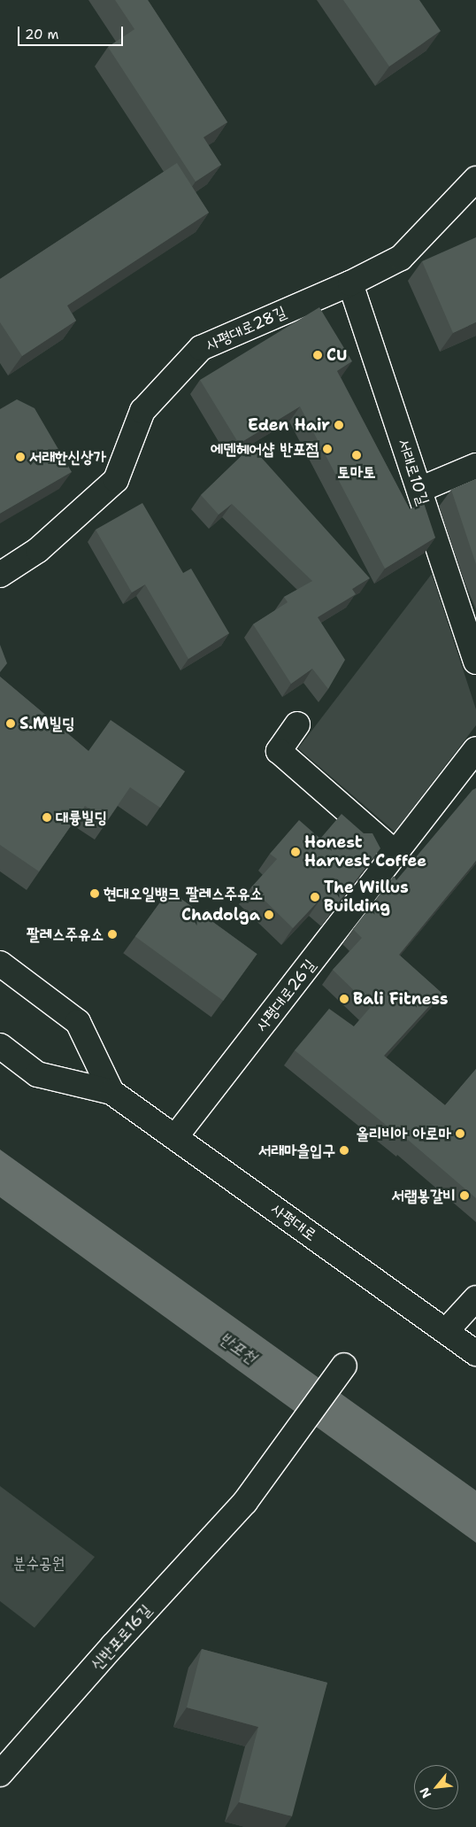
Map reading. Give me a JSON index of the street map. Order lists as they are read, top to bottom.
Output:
{
  "streets": {
    "street": [
      "사평대로28길",
      "서래로10길",
      "사평대로26길",
      "사평대로",
      "신반포로16길"
    ]
  },
  "crossings": [
    ["사평대로28길", "서래로10길"],
    ["사평대로26길", "사평대로"]
  ],
  "water": ["반포천"],
  "parks": ["분수공원"],
  "places": [
    "CU",
    "Eden Hair",
    "에덴헤어샵 반포점",
    "토마토",
    "서래한신상가",
    "S.M빌딩",
    "대륭빌딩",
    "Honest Harvest Coffee",
    "현대오일뱅크 팔레스주유소",
    "The Willus Building",
    "Chadolga",
    "팔레스주유소",
    "Bali Fitness",
    "올리비아 아로마",
    "서래마을입구",
    "서랩봉갈비"
  ],
  "scale_bar": "20 m",
  "north": "bottom left"
}
